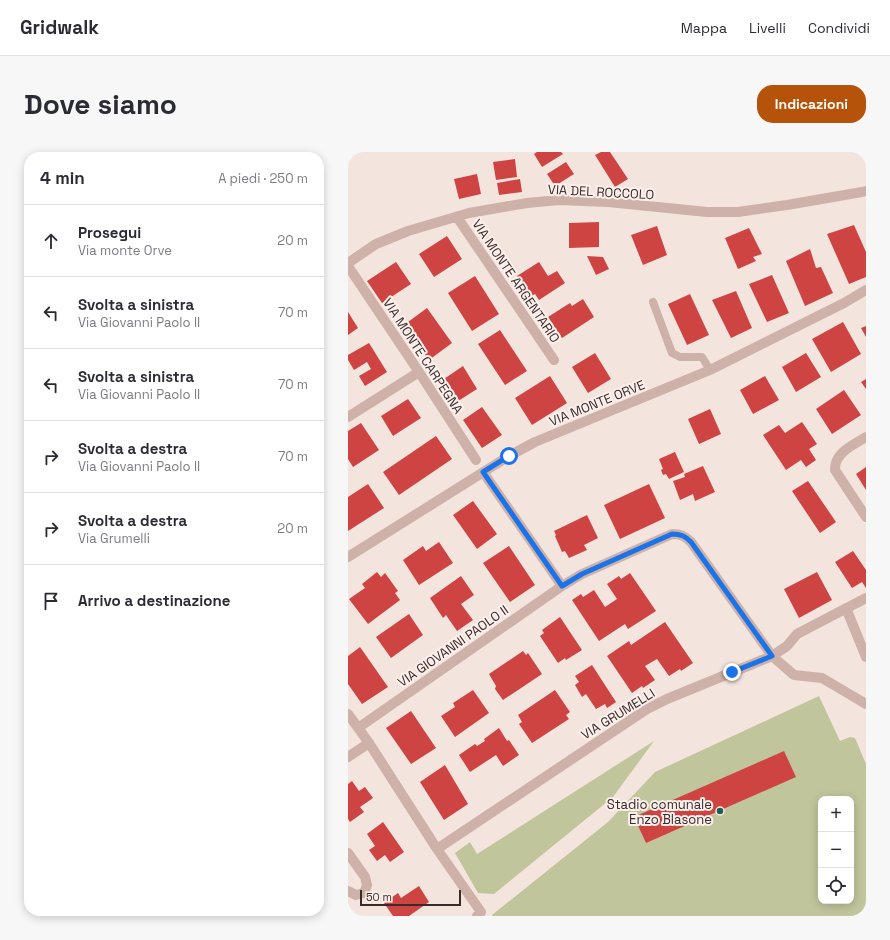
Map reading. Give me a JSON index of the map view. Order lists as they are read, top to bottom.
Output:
{
  "streets": {
    "street": [
      "VIA DEL ROCCOLO",
      "VIA MONTE ARGENTARIO",
      "VIA MONTE CARPEGNA",
      "VIA MONTE ORVE",
      "VIA GIOVANNI PAOLO II",
      "VIA GRUMELLI"
    ]
  },
  "crossings": [
    ["VIA DEL ROCCOLO", "VIA MONTE ARGENTARIO"],
    ["VIA GIOVANNI PAOLO II", "VIA GRUMELLI"]
  ],
  "places": ["Stadio comunale Enzo Blasone"],
  "scale_bar": "50 m",
  "page": {
    "header": "Gridwalk",
    "nav": ["Mappa", "Livelli", "Condividi"],
    "buttons": "Indicazioni",
    "title": "Dove siamo",
    "heading": ["4 min", "A piedi · 250 m"],
    "list": [
      ["Prosegui", "Via monte Orve", "20 m"],
      ["Svolta a sinistra", "Via Giovanni Paolo II", "70 m"],
      ["Svolta a sinistra", "Via Giovanni Paolo II", "70 m"],
      ["Svolta a destra", "Via Giovanni Paolo II", "70 m"],
      ["Svolta a destra", "Via Grumelli", "20 m"],
      "Arrivo a destinazione"
    ],
    "map_buttons": ["+", "−"],
    "scale": "50 m"
  }
}
